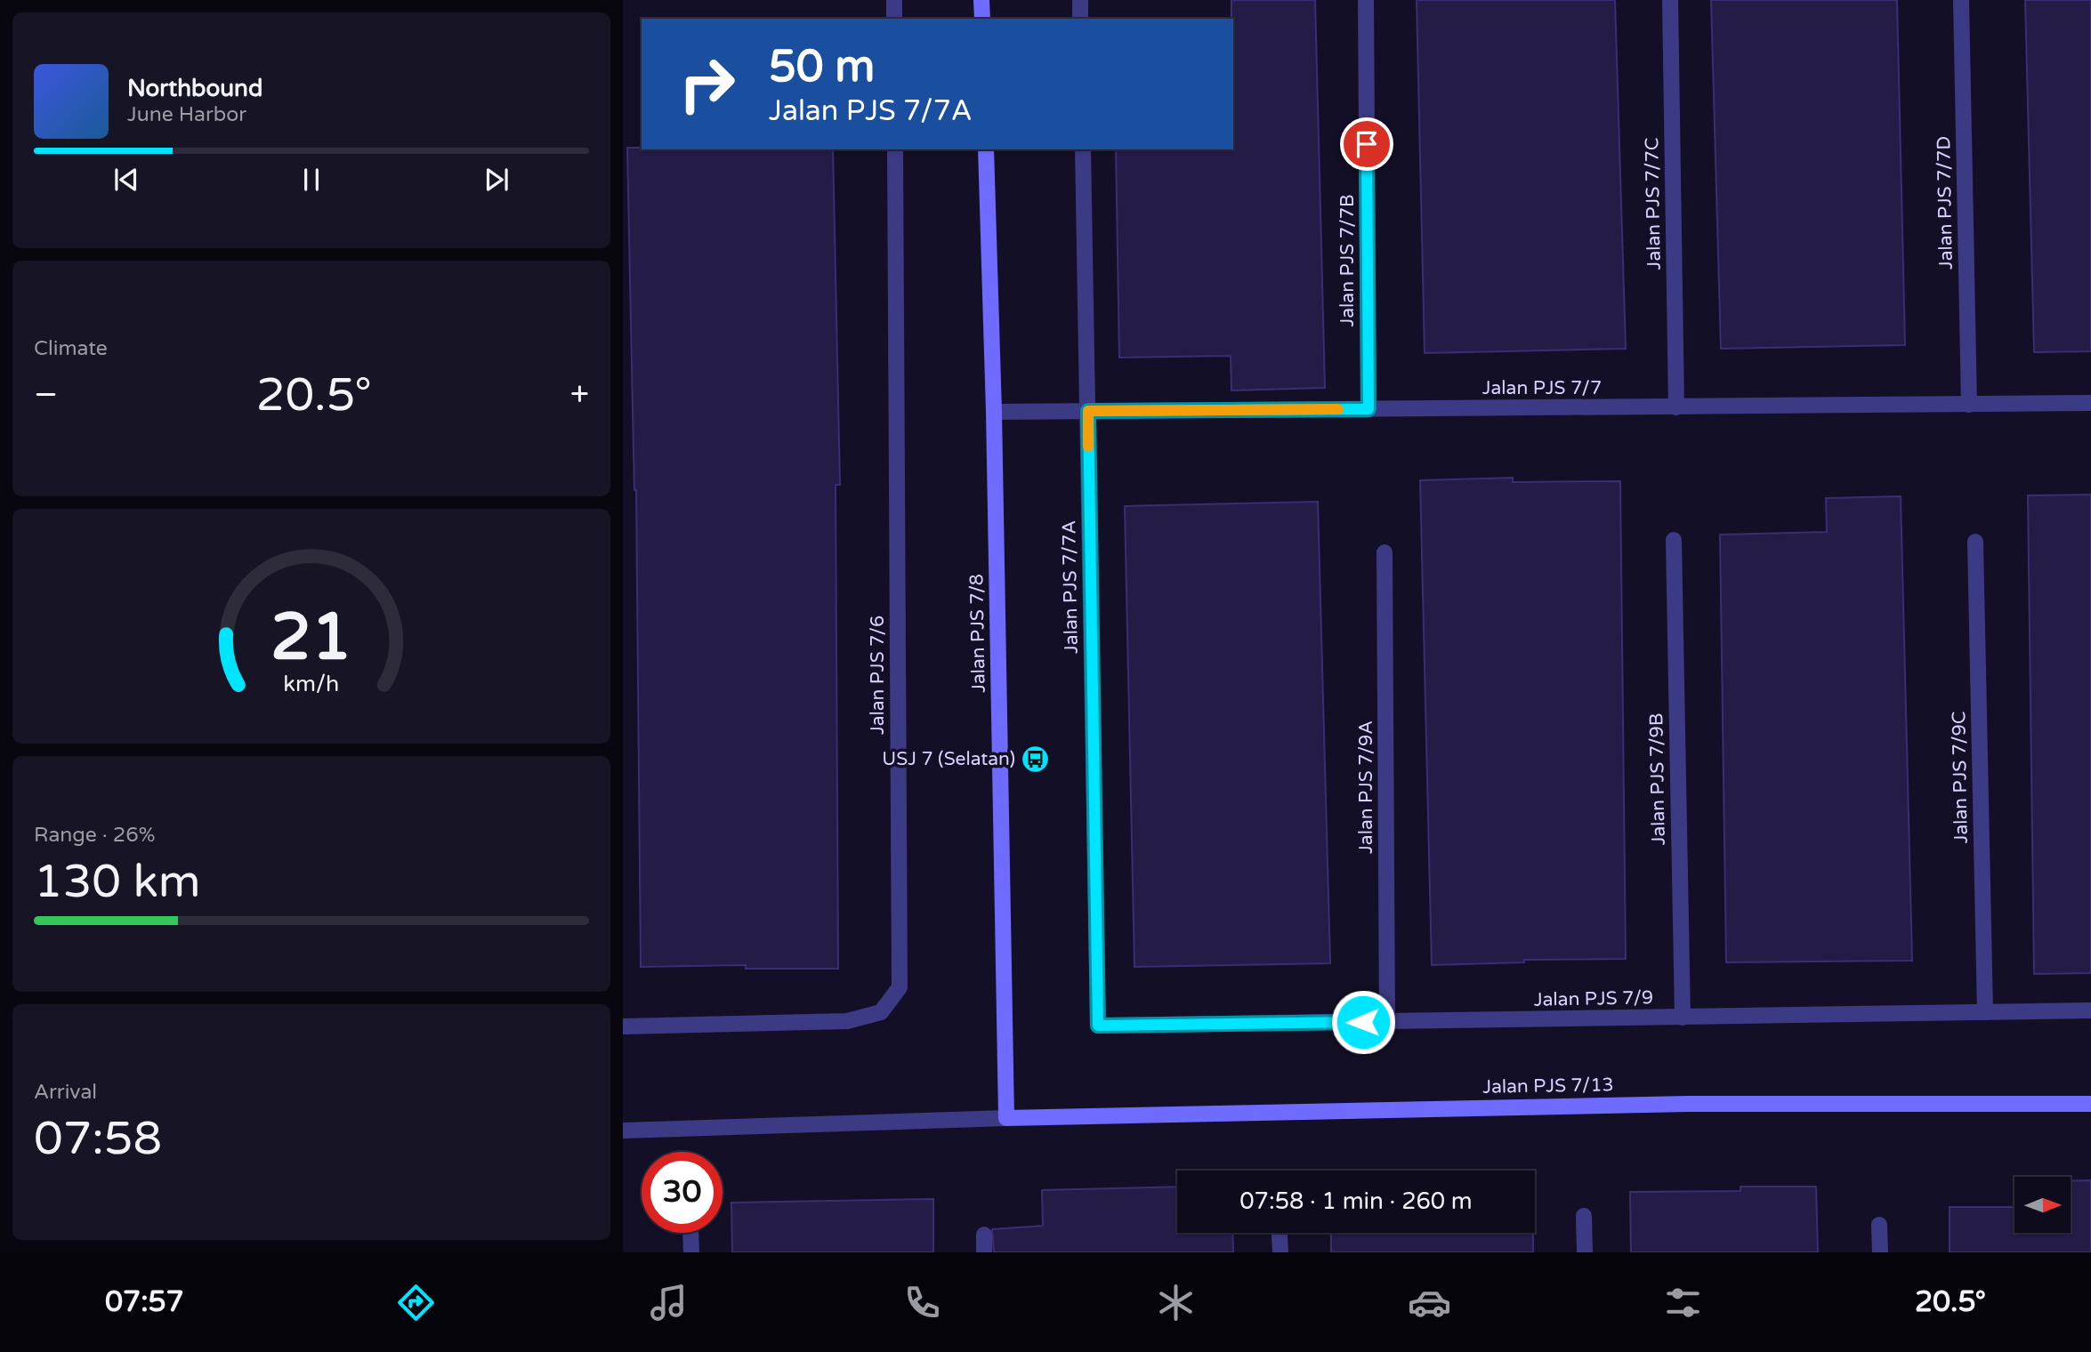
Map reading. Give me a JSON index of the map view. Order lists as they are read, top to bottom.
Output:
{
  "streets": {
    "street": [
      "Jalan PJS 7/7D",
      "Jalan PJS 7/7C",
      "Jalan PJS 7/7B",
      "Jalan PJS 7/7",
      "Jalan PJS 7/7A",
      "Jalan PJS 7/8",
      "Jalan PJS 7/6",
      "Jalan PJS 7/9C",
      "Jalan PJS 7/9B",
      "Jalan PJS 7/9A",
      "Jalan PJS 7/9",
      "Jalan PJS 7/13"
    ]
  },
  "crossings": [
    ["Jalan PJS 7/7D", "Jalan PJS 7/7"],
    ["Jalan PJS 7/7C", "Jalan PJS 7/7"],
    ["Jalan PJS 7/7B", "Jalan PJS 7/7"],
    ["Jalan PJS 7/7", "Jalan PJS 7/7A"],
    ["Jalan PJS 7/7", "Jalan PJS 7/8"],
    ["Jalan PJS 7/7A", "Jalan PJS 7/9"],
    ["Jalan PJS 7/8", "Jalan PJS 7/13"],
    ["Jalan PJS 7/9C", "Jalan PJS 7/9"],
    ["Jalan PJS 7/9B", "Jalan PJS 7/9"],
    ["Jalan PJS 7/9A", "Jalan PJS 7/9"]
  ],
  "places": {
    "bus stop": ["USJ 7 (Selatan)"]
  },
  "north": "right",
  "page": {
    "turn": ["50 m", "Jalan PJS 7/7A"],
    "song": ["Northbound", "June Harbor"],
    "tile": [
      "Climate",
      ["Range · 26%", "130 km"],
      ["Arrival", "07:58"]
    ],
    "heat": ["−", "20.5°", "+"],
    "limit": "30",
    "trip": "07:58 · 1 min · 260 m",
    "tabs": ["07:57", "20.5°"],
    "gauge": ["21", "km/h"]
  }
}
